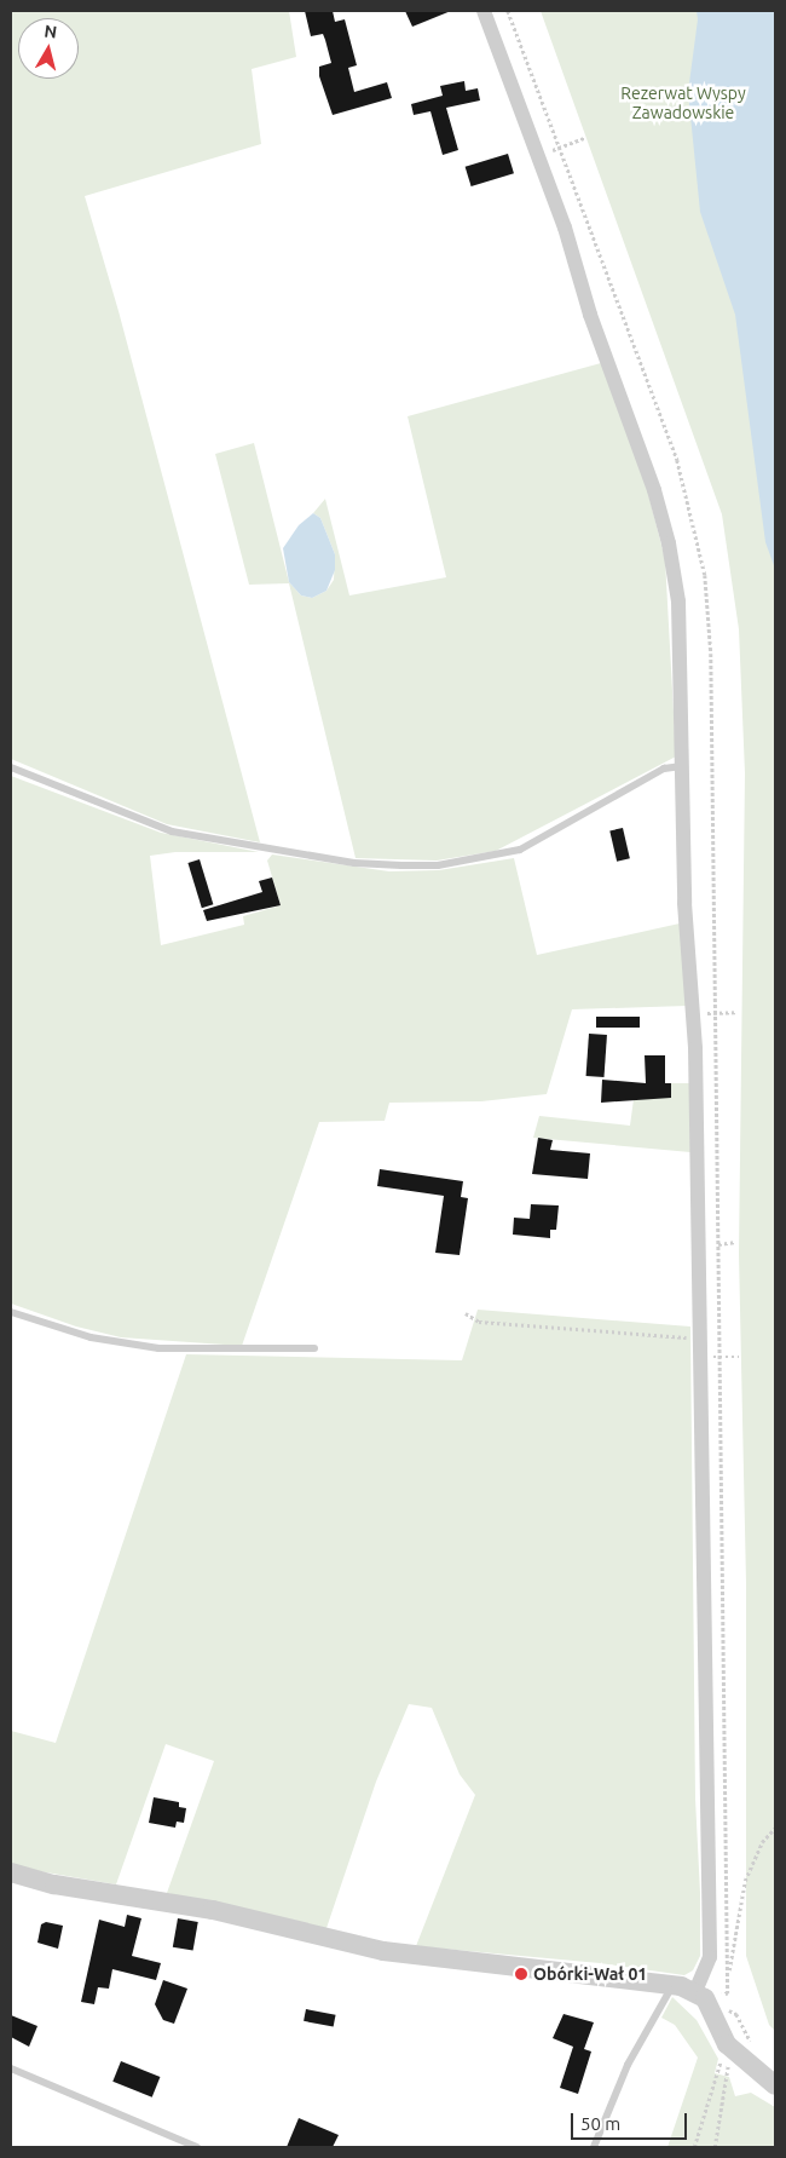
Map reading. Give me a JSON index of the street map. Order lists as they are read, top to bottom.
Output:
{
  "parks": ["Rezerwat Wyspy Zawadowskie"],
  "places": ["Obórki-Wał 01"],
  "scale_bar": "50 m",
  "north": "top"
}
